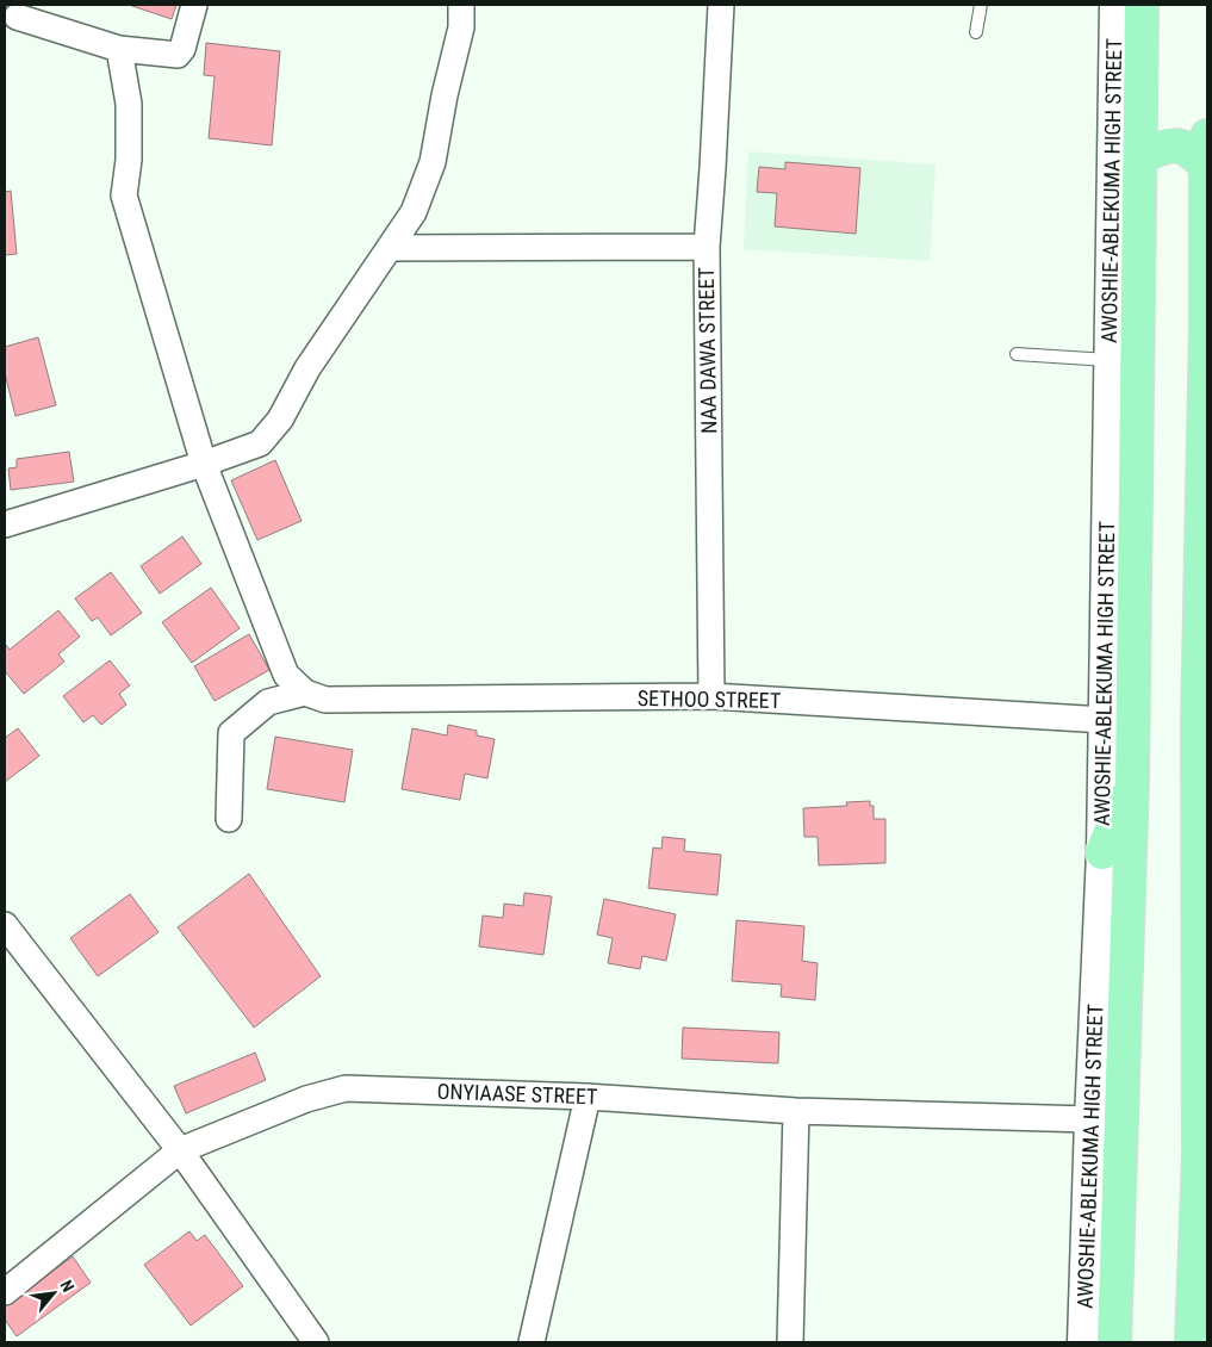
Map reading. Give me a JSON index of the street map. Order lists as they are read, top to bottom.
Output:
{
  "streets": {
    "main road": ["AWOSHIE-ABLEKUMA HIGH STREET"],
    "street": ["NAA DAWA STREET", "SETHOO STREET", "ONYIAASE STREET"]
  },
  "crossings": [
    ["AWOSHIE-ABLEKUMA HIGH STREET", "SETHOO STREET"],
    ["AWOSHIE-ABLEKUMA HIGH STREET", "ONYIAASE STREET"],
    ["NAA DAWA STREET", "SETHOO STREET"]
  ],
  "north": "top right"
}
